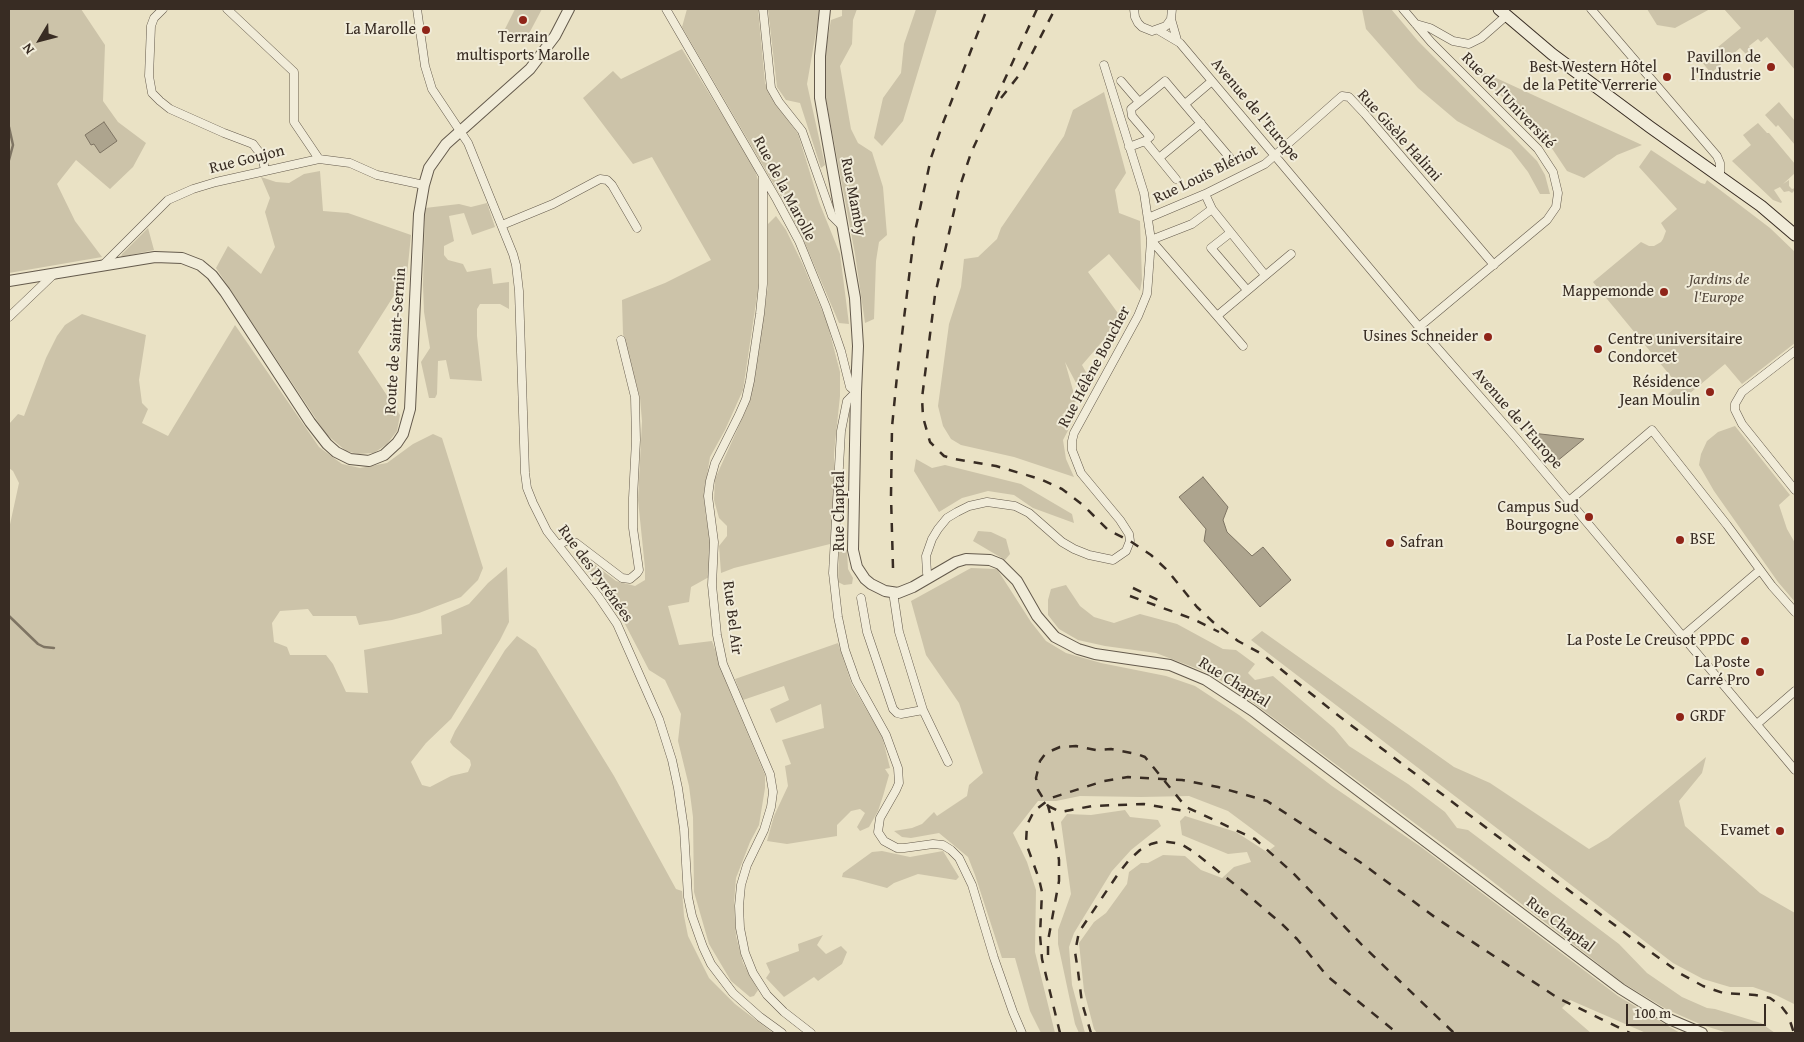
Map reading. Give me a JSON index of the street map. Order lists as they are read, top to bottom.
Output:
{
  "streets": {
    "street": [
      "Rue de l'Université",
      "Avenue de l'Europe",
      "Rue Gisèle Halimi",
      "Rue Goujon",
      "Rue Louis Blériot",
      "Rue de la Marolle",
      "Rue Mamby",
      "Route de Saint-Sernin",
      "Rue Hélène Boucher",
      "Rue Chaptal",
      "Rue des Pyrénées",
      "Rue Bel Air"
    ]
  },
  "crossings": [
    ["Rue de l'Université", "Avenue de l'Europe"],
    ["Rue de l'Université", "Rue Gisèle Halimi"],
    ["Avenue de l'Europe", "Rue Gisèle Halimi"],
    ["Avenue de l'Europe", "Rue Louis Blériot"],
    ["Rue Gisèle Halimi", "Rue Louis Blériot"],
    ["Rue Goujon", "Route de Saint-Sernin"],
    ["Rue Louis Blériot", "Rue Hélène Boucher"],
    ["Rue de la Marolle", "Rue Mamby"],
    ["Rue de la Marolle", "Rue Chaptal"],
    ["Rue de la Marolle", "Rue Bel Air"],
    ["Rue Mamby", "Rue Chaptal"],
    ["Route de Saint-Sernin", "Rue des Pyrénées"],
    ["Rue Hélène Boucher", "Rue Chaptal"]
  ],
  "parks": ["Jardins de l'Europe"],
  "places": [
    "Terrain multisports Marolle",
    "La Marolle",
    "Pavillon de l'Industrie",
    "Best Western Hôtel de la Petite Verrerie",
    "Mappemonde",
    "Usines Schneider",
    "Centre universitaire Condorcet",
    "Résidence Jean Moulin",
    "Campus Sud Bourgogne",
    "BSE",
    "Safran",
    "La Poste Le Creusot PPDC",
    "La Poste Carré Pro",
    "GRDF",
    "Evamet"
  ],
  "scale_bar": "100 m",
  "north": "bottom left"
}
